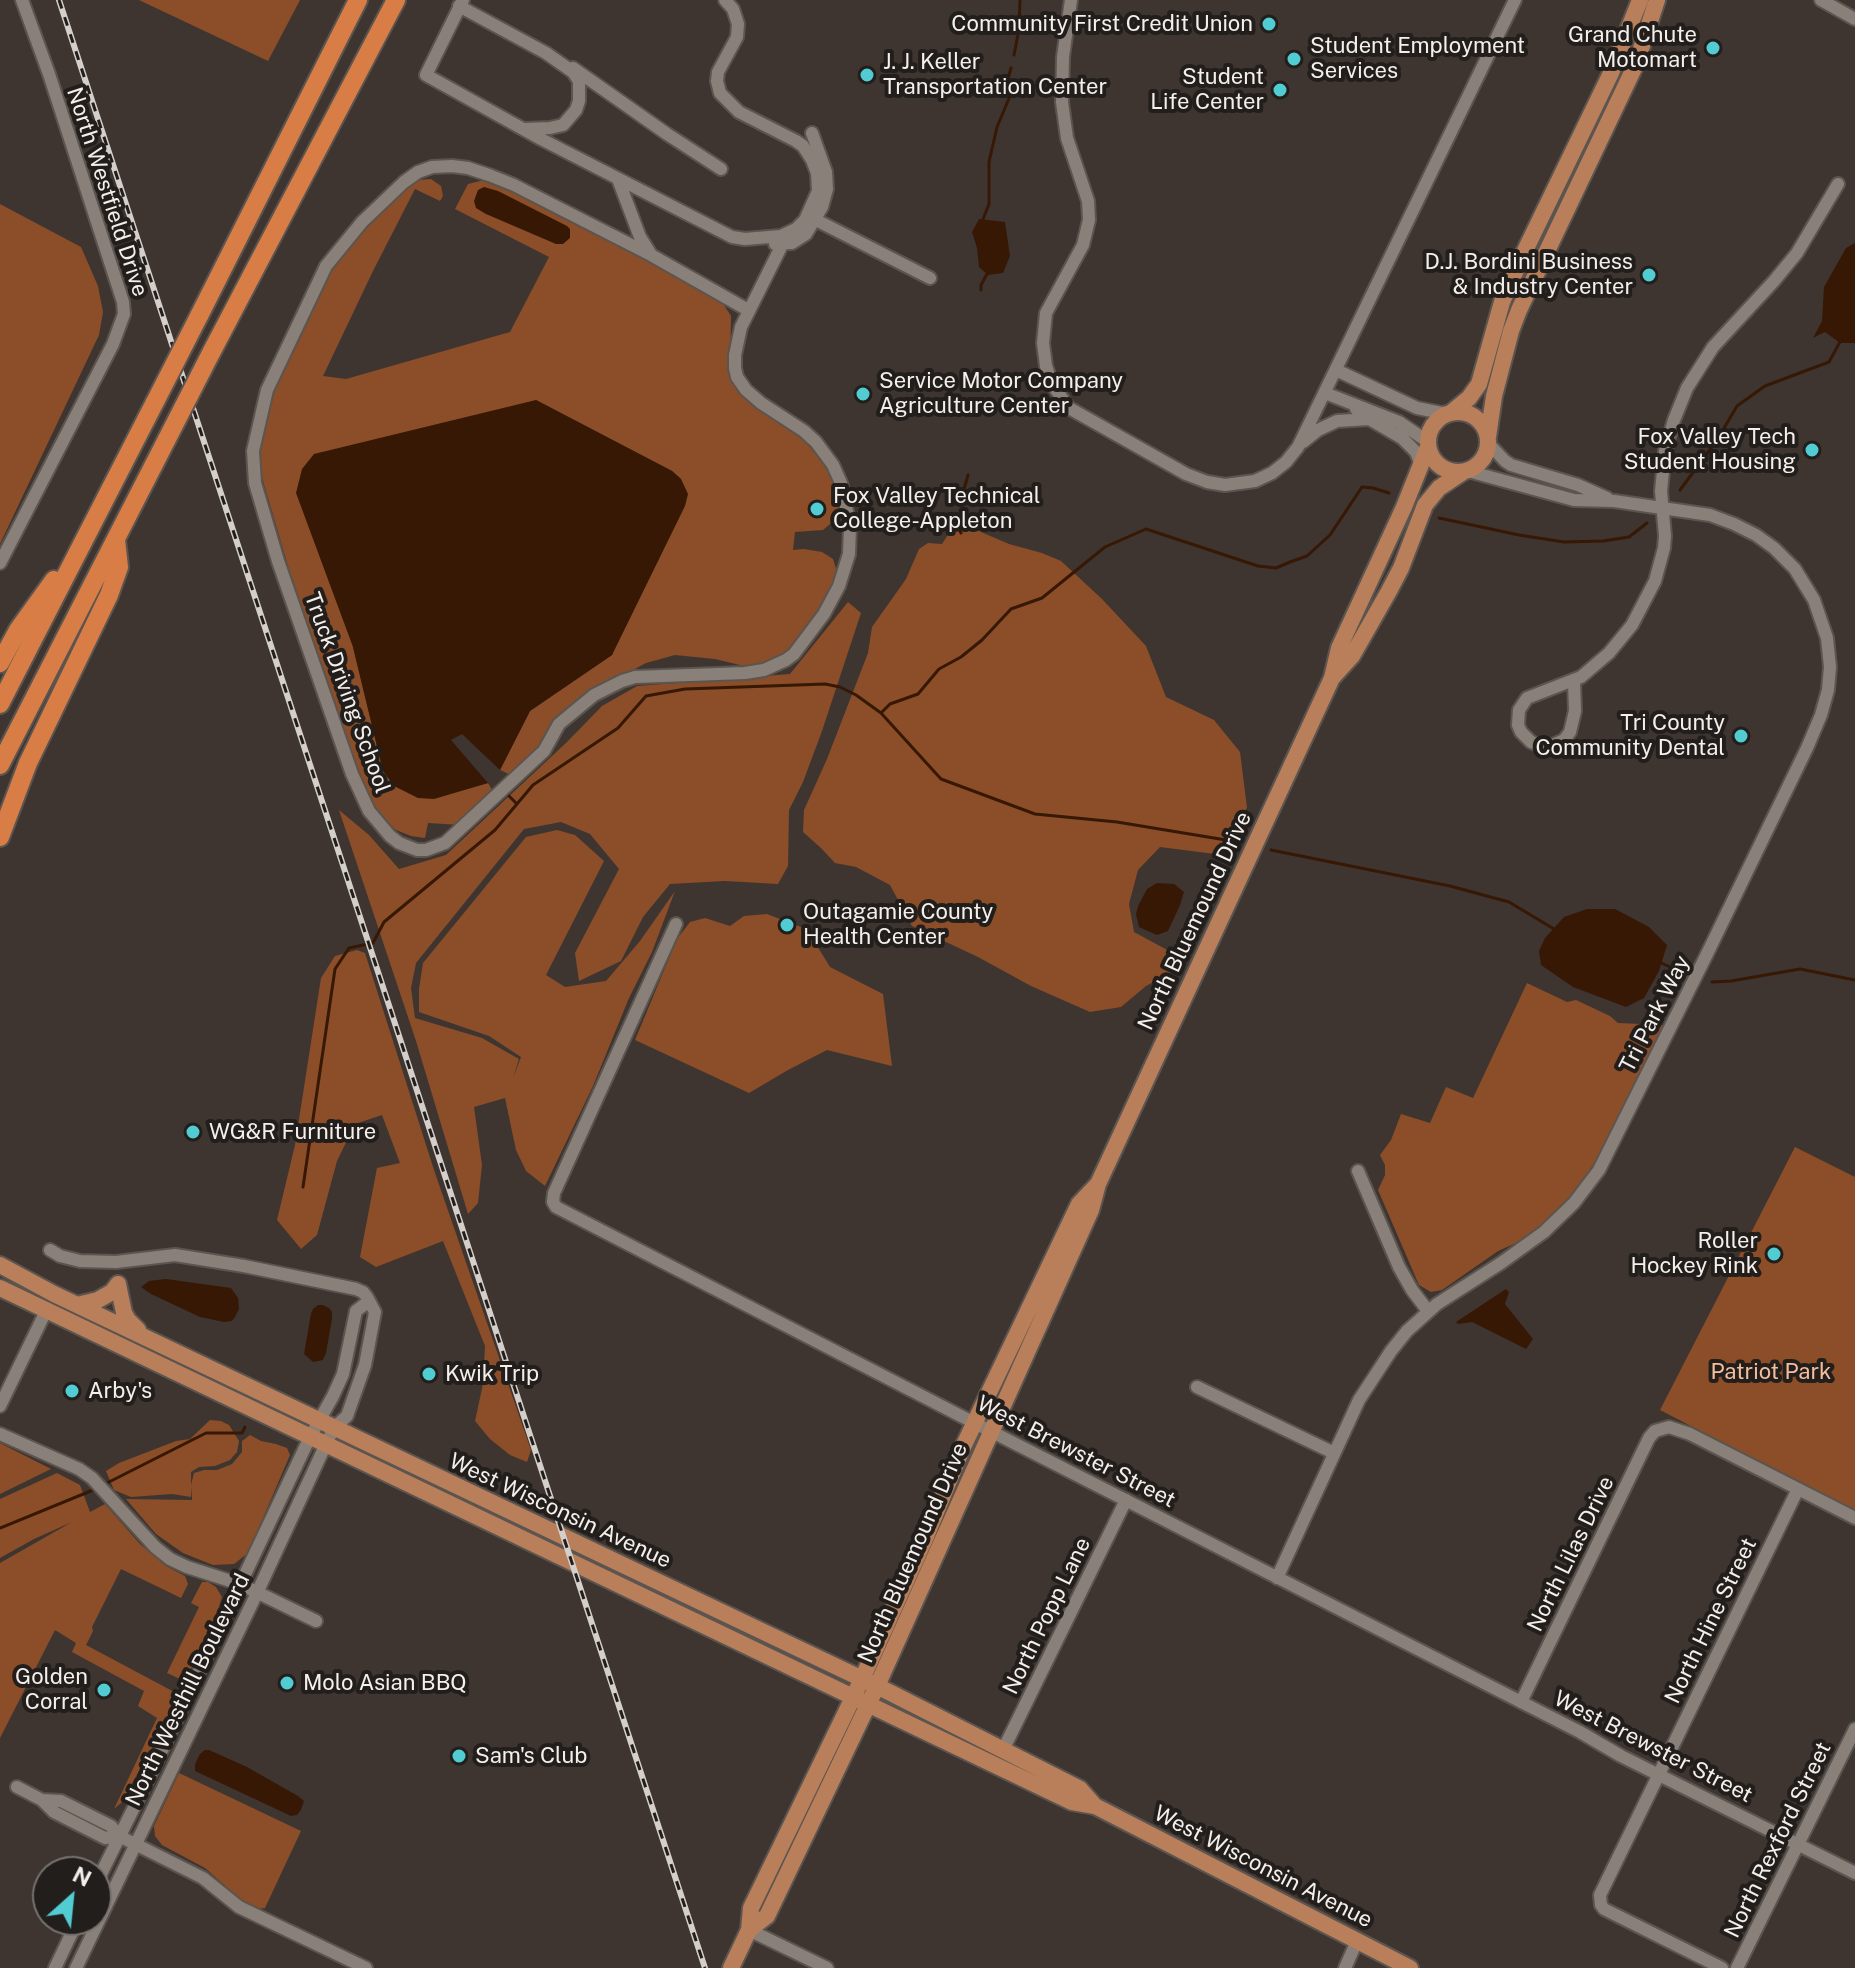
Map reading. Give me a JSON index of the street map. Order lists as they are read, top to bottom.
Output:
{
  "streets": {
    "main road": ["North Bluemound Drive", "West Wisconsin Avenue"],
    "street": [
      "North Westfield Drive",
      "Truck Driving School",
      "Tri Park Way",
      "West Brewster Street",
      "North Lilas Drive",
      "North Popp Lane",
      "North Hine Street",
      "North Westhill Boulevard",
      "North Rexford Street"
    ]
  },
  "crossings": [
    ["North Bluemound Drive", "Tri Park Way"],
    ["North Bluemound Drive", "West Brewster Street"],
    ["North Bluemound Drive", "West Wisconsin Avenue"],
    ["Tri Park Way", "West Brewster Street"],
    ["West Brewster Street", "North Lilas Drive"],
    ["West Brewster Street", "North Popp Lane"],
    ["West Brewster Street", "North Hine Street"],
    ["West Brewster Street", "North Rexford Street"],
    ["West Wisconsin Avenue", "North Popp Lane"],
    ["West Wisconsin Avenue", "North Westhill Boulevard"],
    ["North Lilas Drive", "North Hine Street"]
  ],
  "parks": ["Patriot Park"],
  "places": [
    "Community First Credit Union",
    "Grand Chute Motomart",
    "Student Employment Services",
    "J. J. Keller Transportation Center",
    "Student Life Center",
    "D.J. Bordini Business & Industry Center",
    "Service Motor Company Agriculture Center",
    "Fox Valley Tech Student Housing",
    "Fox Valley Technical College-Appleton",
    "Tri County Community Dental",
    "Outagamie County Health Center",
    "WG&R Furniture",
    "Roller Hockey Rink",
    "Kwik Trip",
    "Arby's",
    "Molo Asian BBQ",
    "Golden Corral",
    "Sam's Club"
  ],
  "north": "top right"
}
